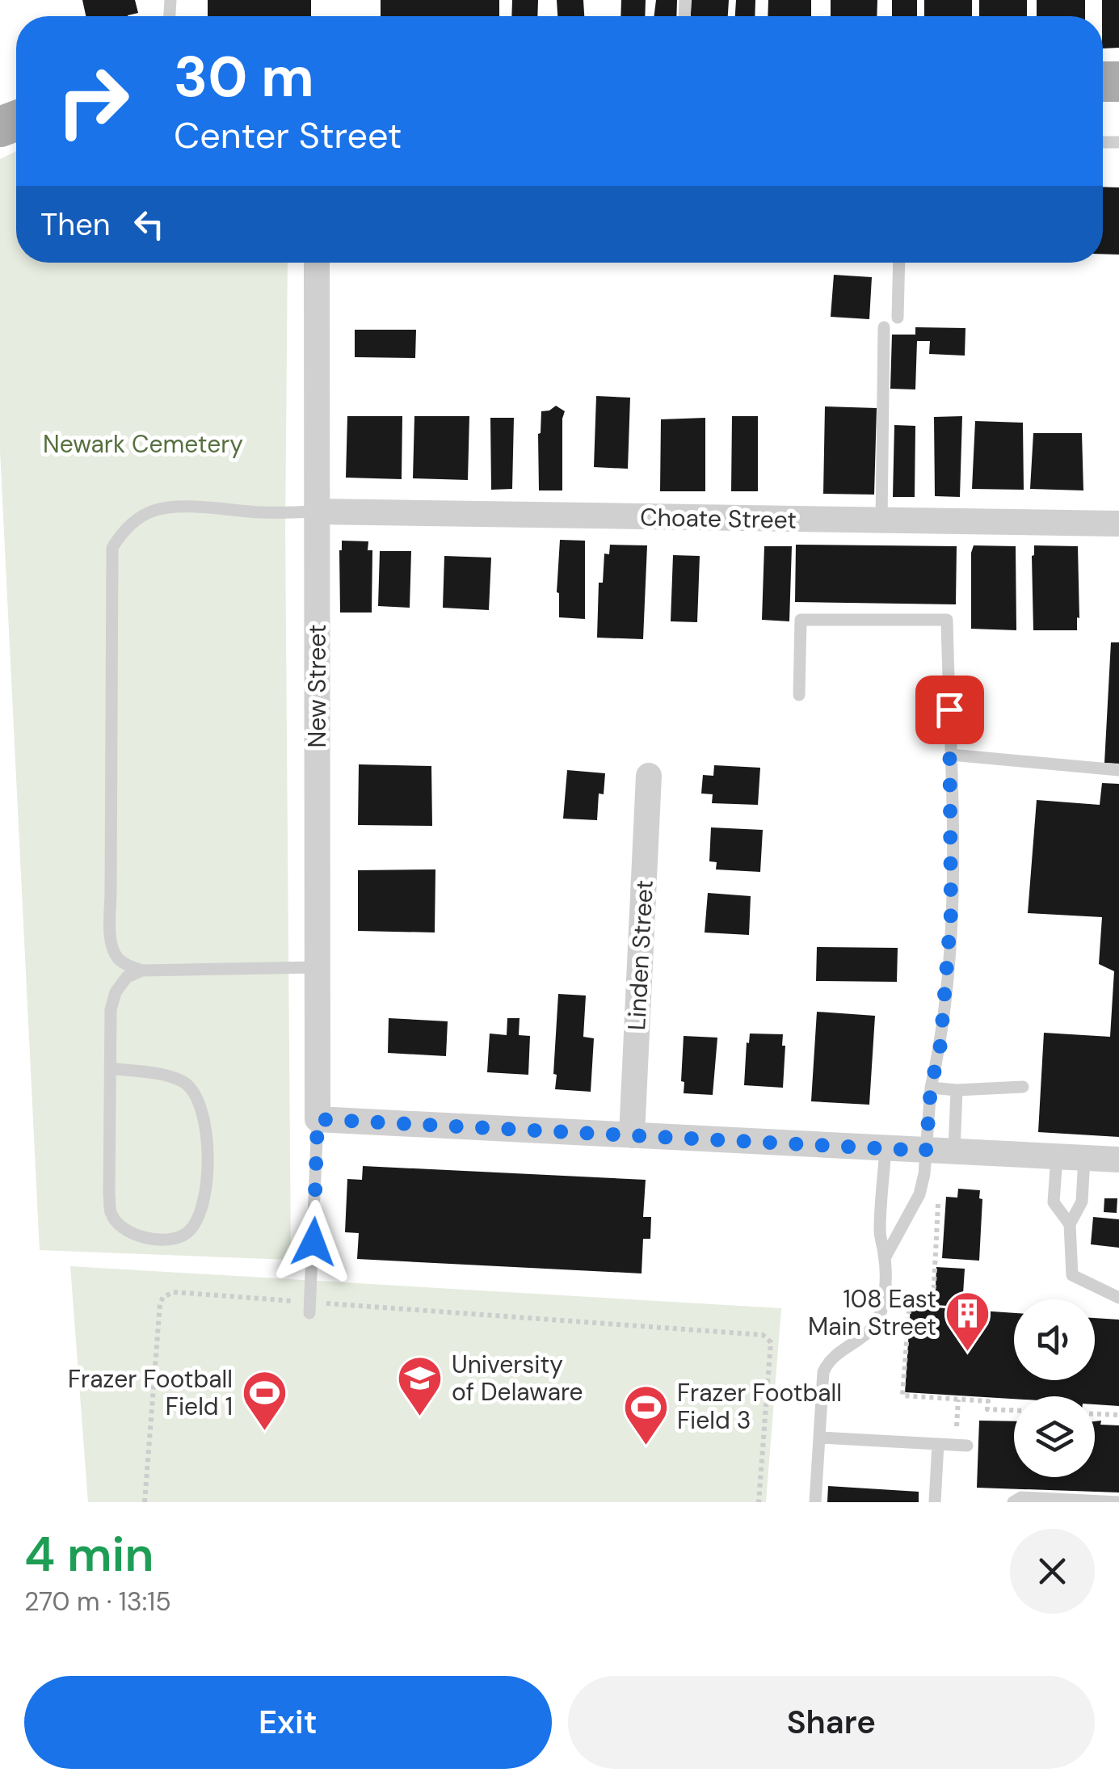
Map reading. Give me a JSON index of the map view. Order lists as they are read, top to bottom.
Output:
{
  "streets": {
    "street": ["Choate Street", "New Street", "Linden Street"]
  },
  "crossings": [
    ["Choate Street", "New Street"]
  ],
  "parks": ["Newark Cemetery"],
  "places": {
    "building": ["108 East Main Street"],
    "school or university": ["University of Delaware"],
    "sports": ["Frazer Football Field 1", "Frazer Football Field 3"]
  },
  "page": {
    "turn": ["30 m", "Center Street"],
    "then": "Then",
    "heading": ["4 min", "270 m · 13:15"],
    "buttons": ["Exit", "Share"]
  }
}
